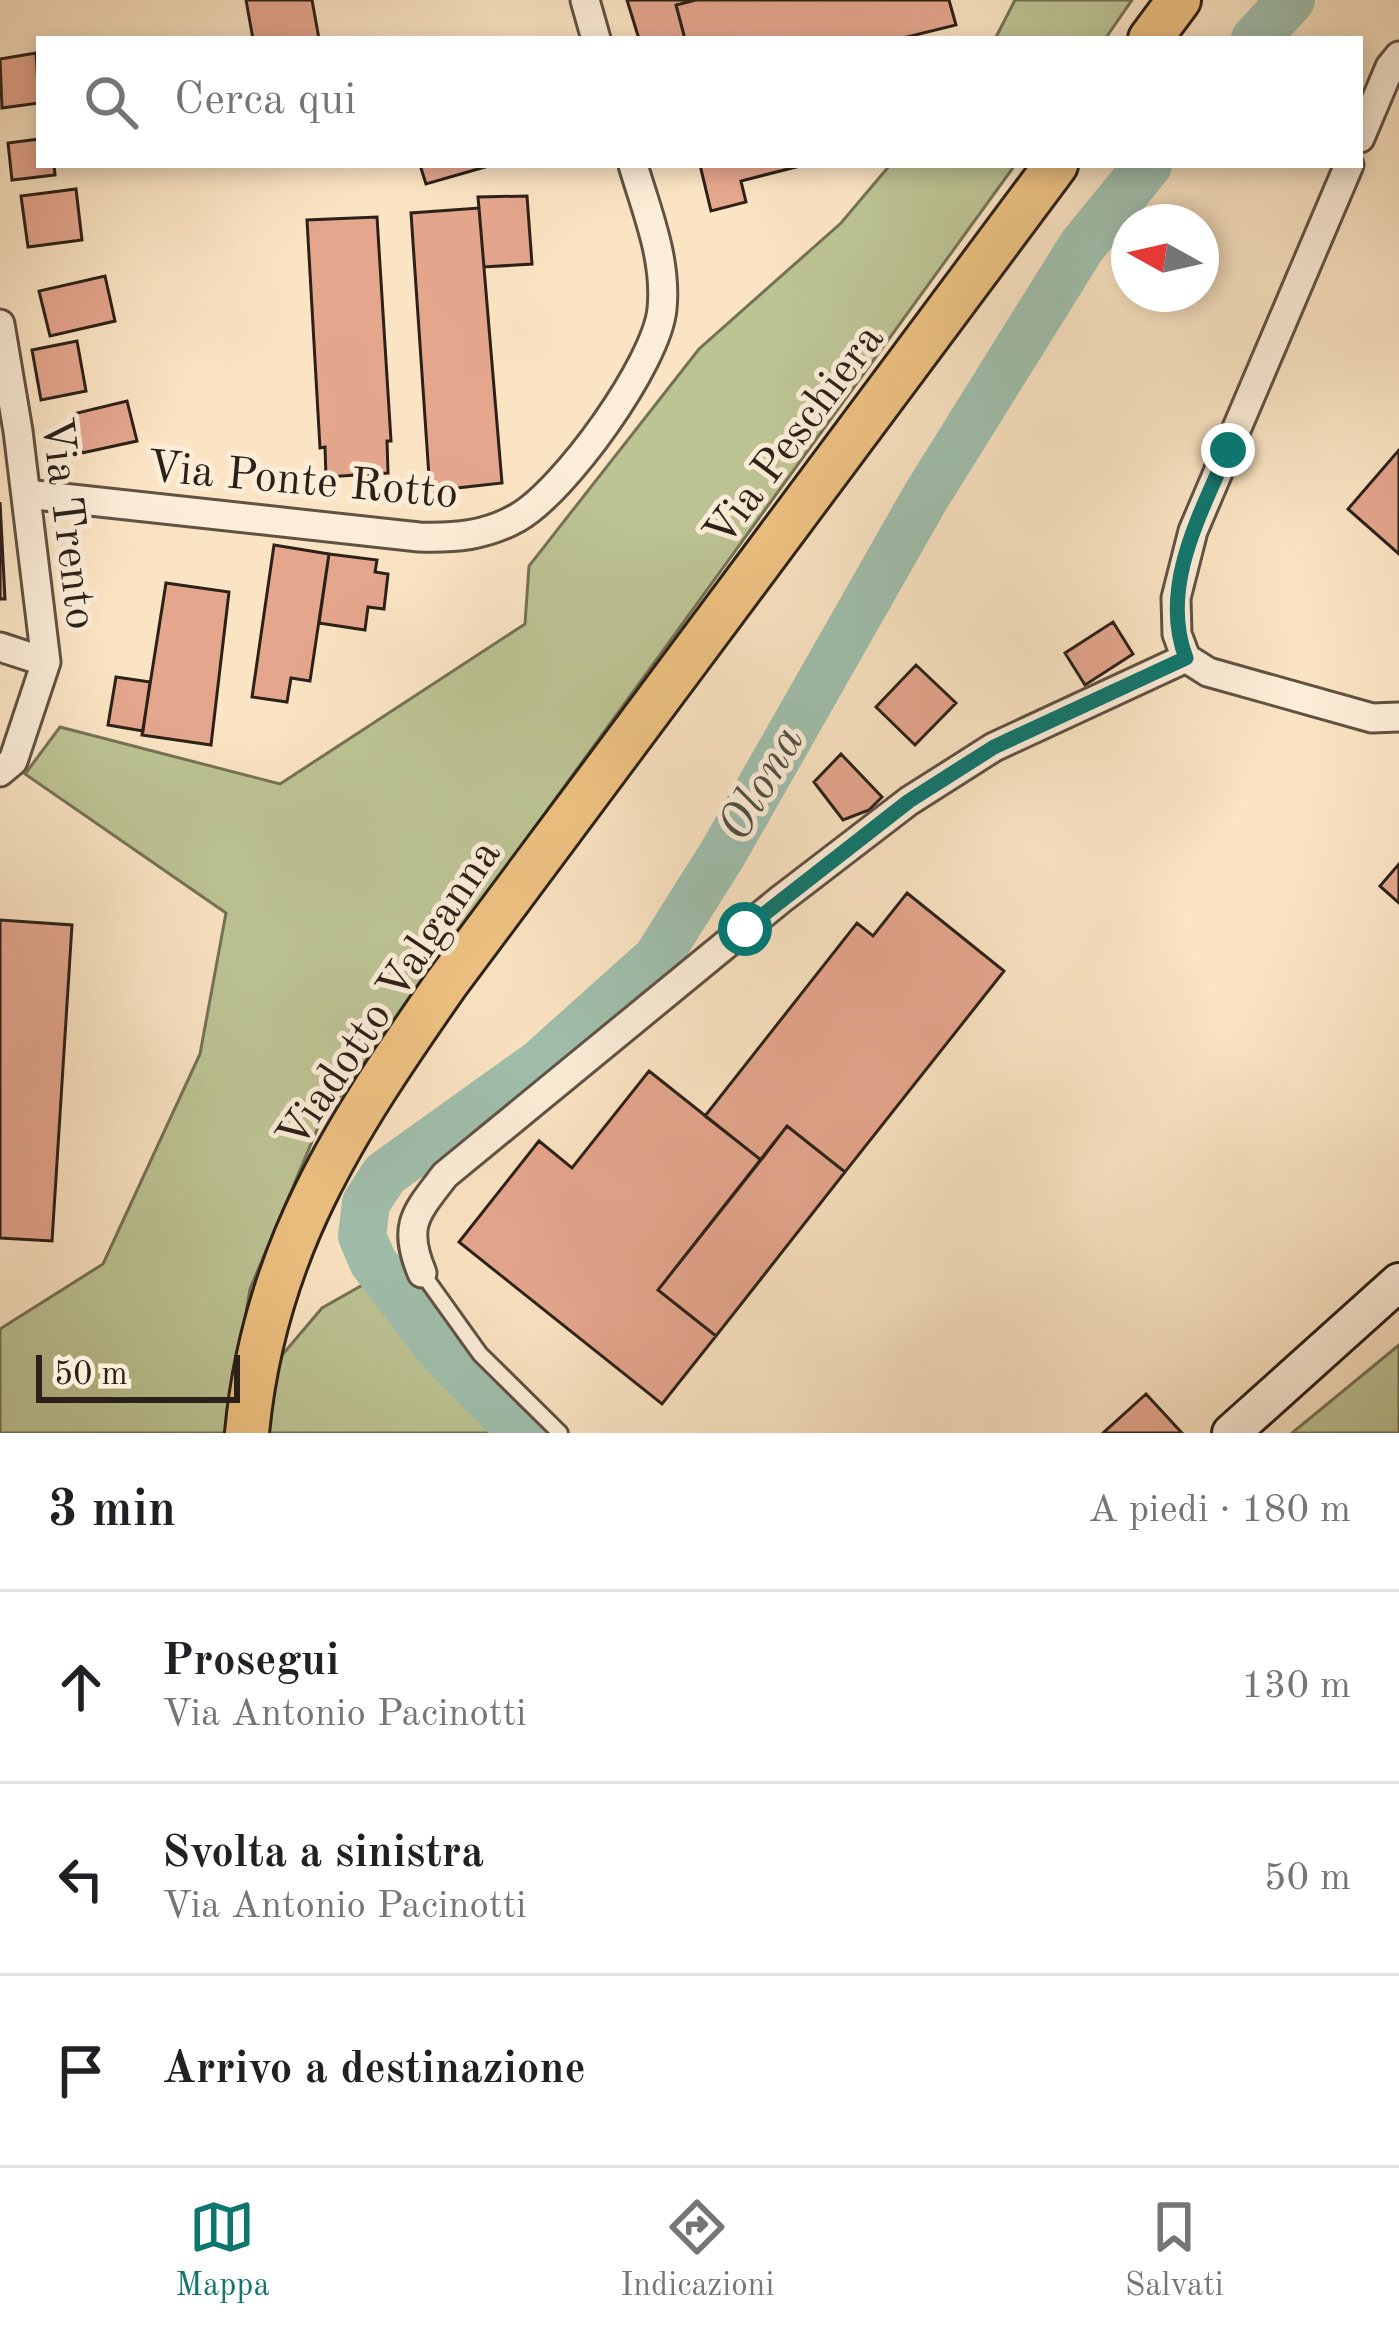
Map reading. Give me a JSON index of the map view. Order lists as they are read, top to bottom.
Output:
{
  "streets": {
    "main road": ["Via Peschiera", "Viadotto Valganna"],
    "street": ["Via Ponte Rotto", "Via Trento"]
  },
  "crossings": [
    ["Via Peschiera", "Viadotto Valganna"],
    ["Via Ponte Rotto", "Via Trento"]
  ],
  "water": ["Olona"],
  "scale_bar": "50 m",
  "north": "left",
  "page": {
    "search": "Cerca qui",
    "scale": "50 m",
    "heading": ["3 min", "A piedi · 180 m"],
    "list": [
      ["Prosegui", "Via Antonio Pacinotti", "130 m"],
      ["Svolta a sinistra", "Via Antonio Pacinotti", "50 m"],
      "Arrivo a destinazione"
    ],
    "nav": ["Mappa", "Indicazioni", "Salvati"]
  }
}
